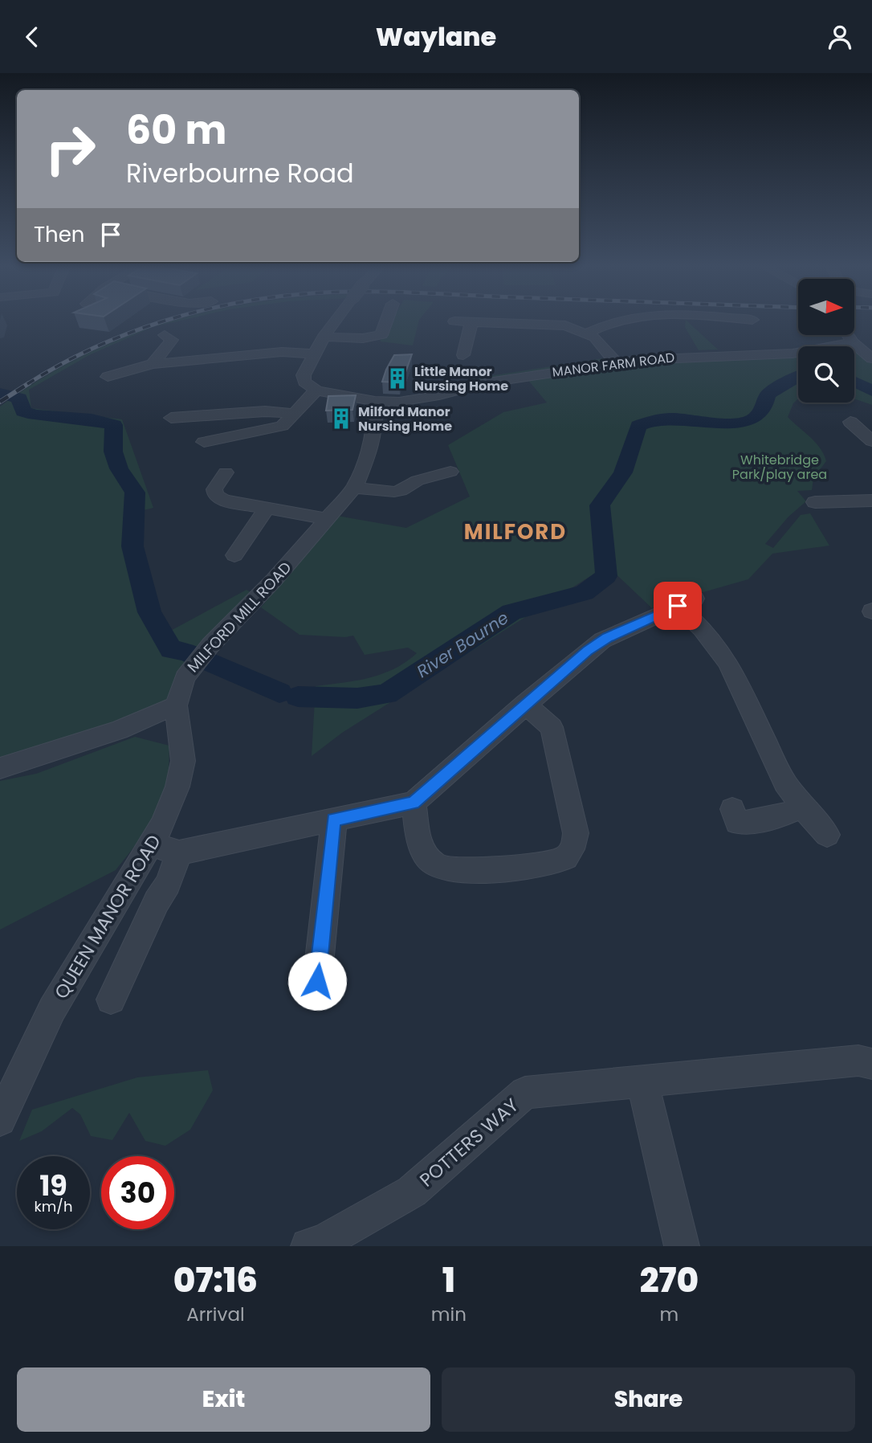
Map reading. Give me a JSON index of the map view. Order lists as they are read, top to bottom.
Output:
{
  "streets": {
    "street": [
      "MANOR FARM ROAD",
      "MILFORD MILL ROAD",
      "QUEEN MANOR ROAD",
      "POTTERS WAY"
    ]
  },
  "crossings": [
    ["MANOR FARM ROAD", "MILFORD MILL ROAD"],
    ["MILFORD MILL ROAD", "QUEEN MANOR ROAD"]
  ],
  "districts": ["MILFORD"],
  "water": ["River Bourne"],
  "parks": ["Whitebridge Park/play area"],
  "places": {
    "building": ["Little Manor Nursing Home", "Milford Manor Nursing Home"]
  },
  "north": "right",
  "page": {
    "header": "Waylane",
    "turn": ["60 m", "Riverbourne Road"],
    "then": "Then",
    "speed": "19 km/h",
    "limit": "30",
    "eta": [
      "07:16",
      "Arrival",
      "1",
      "min",
      "270",
      "m"
    ],
    "buttons": ["Exit", "Share"]
  }
}
